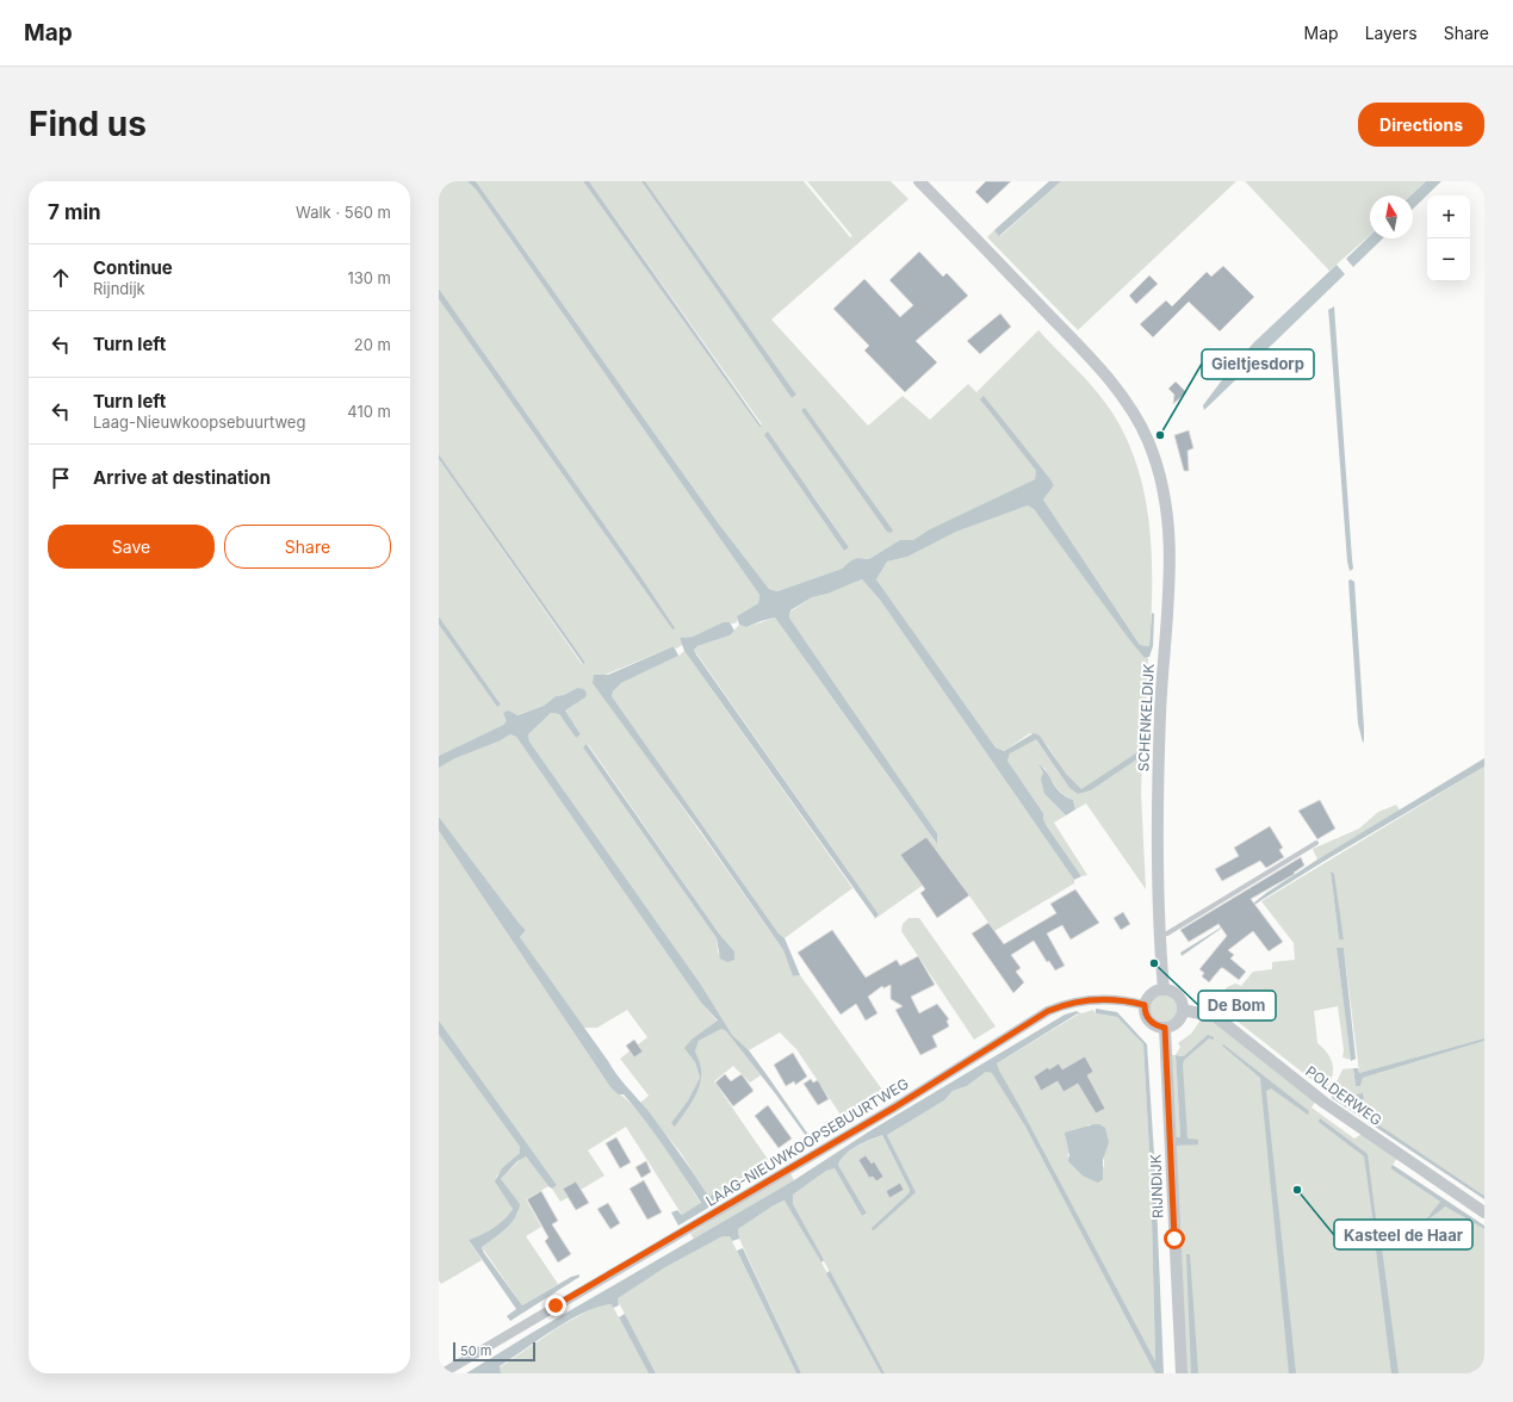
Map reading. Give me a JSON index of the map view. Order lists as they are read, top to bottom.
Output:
{
  "streets": {
    "street": [
      "SCHENKELDIJK",
      "POLDERWEG",
      "LAAG-NIEUWKOOPSEBUURTWEG",
      "RIJNDIJK"
    ]
  },
  "crossings": [
    ["POLDERWEG", "LAAG-NIEUWKOOPSEBUURTWEG"],
    ["POLDERWEG", "RIJNDIJK"],
    ["LAAG-NIEUWKOOPSEBUURTWEG", "RIJNDIJK"]
  ],
  "places": ["Gieltjesdorp", "De Bom", "Kasteel de Haar"],
  "scale_bar": "50 m",
  "north": "top",
  "page": {
    "header": "Map",
    "nav": ["Map", "Layers", "Share"],
    "buttons": [
      "Directions",
      ["Save", "Share"]
    ],
    "title": "Find us",
    "heading": ["7 min", "Walk · 560 m"],
    "map_buttons": ["+", "−"],
    "list": [
      ["Continue", "Rijndijk", "130 m"],
      ["Turn left", "20 m"],
      ["Turn left", "Laag-Nieuwkoopsebuurtweg", "410 m"],
      "Arrive at destination"
    ],
    "scale": "50 m"
  }
}
